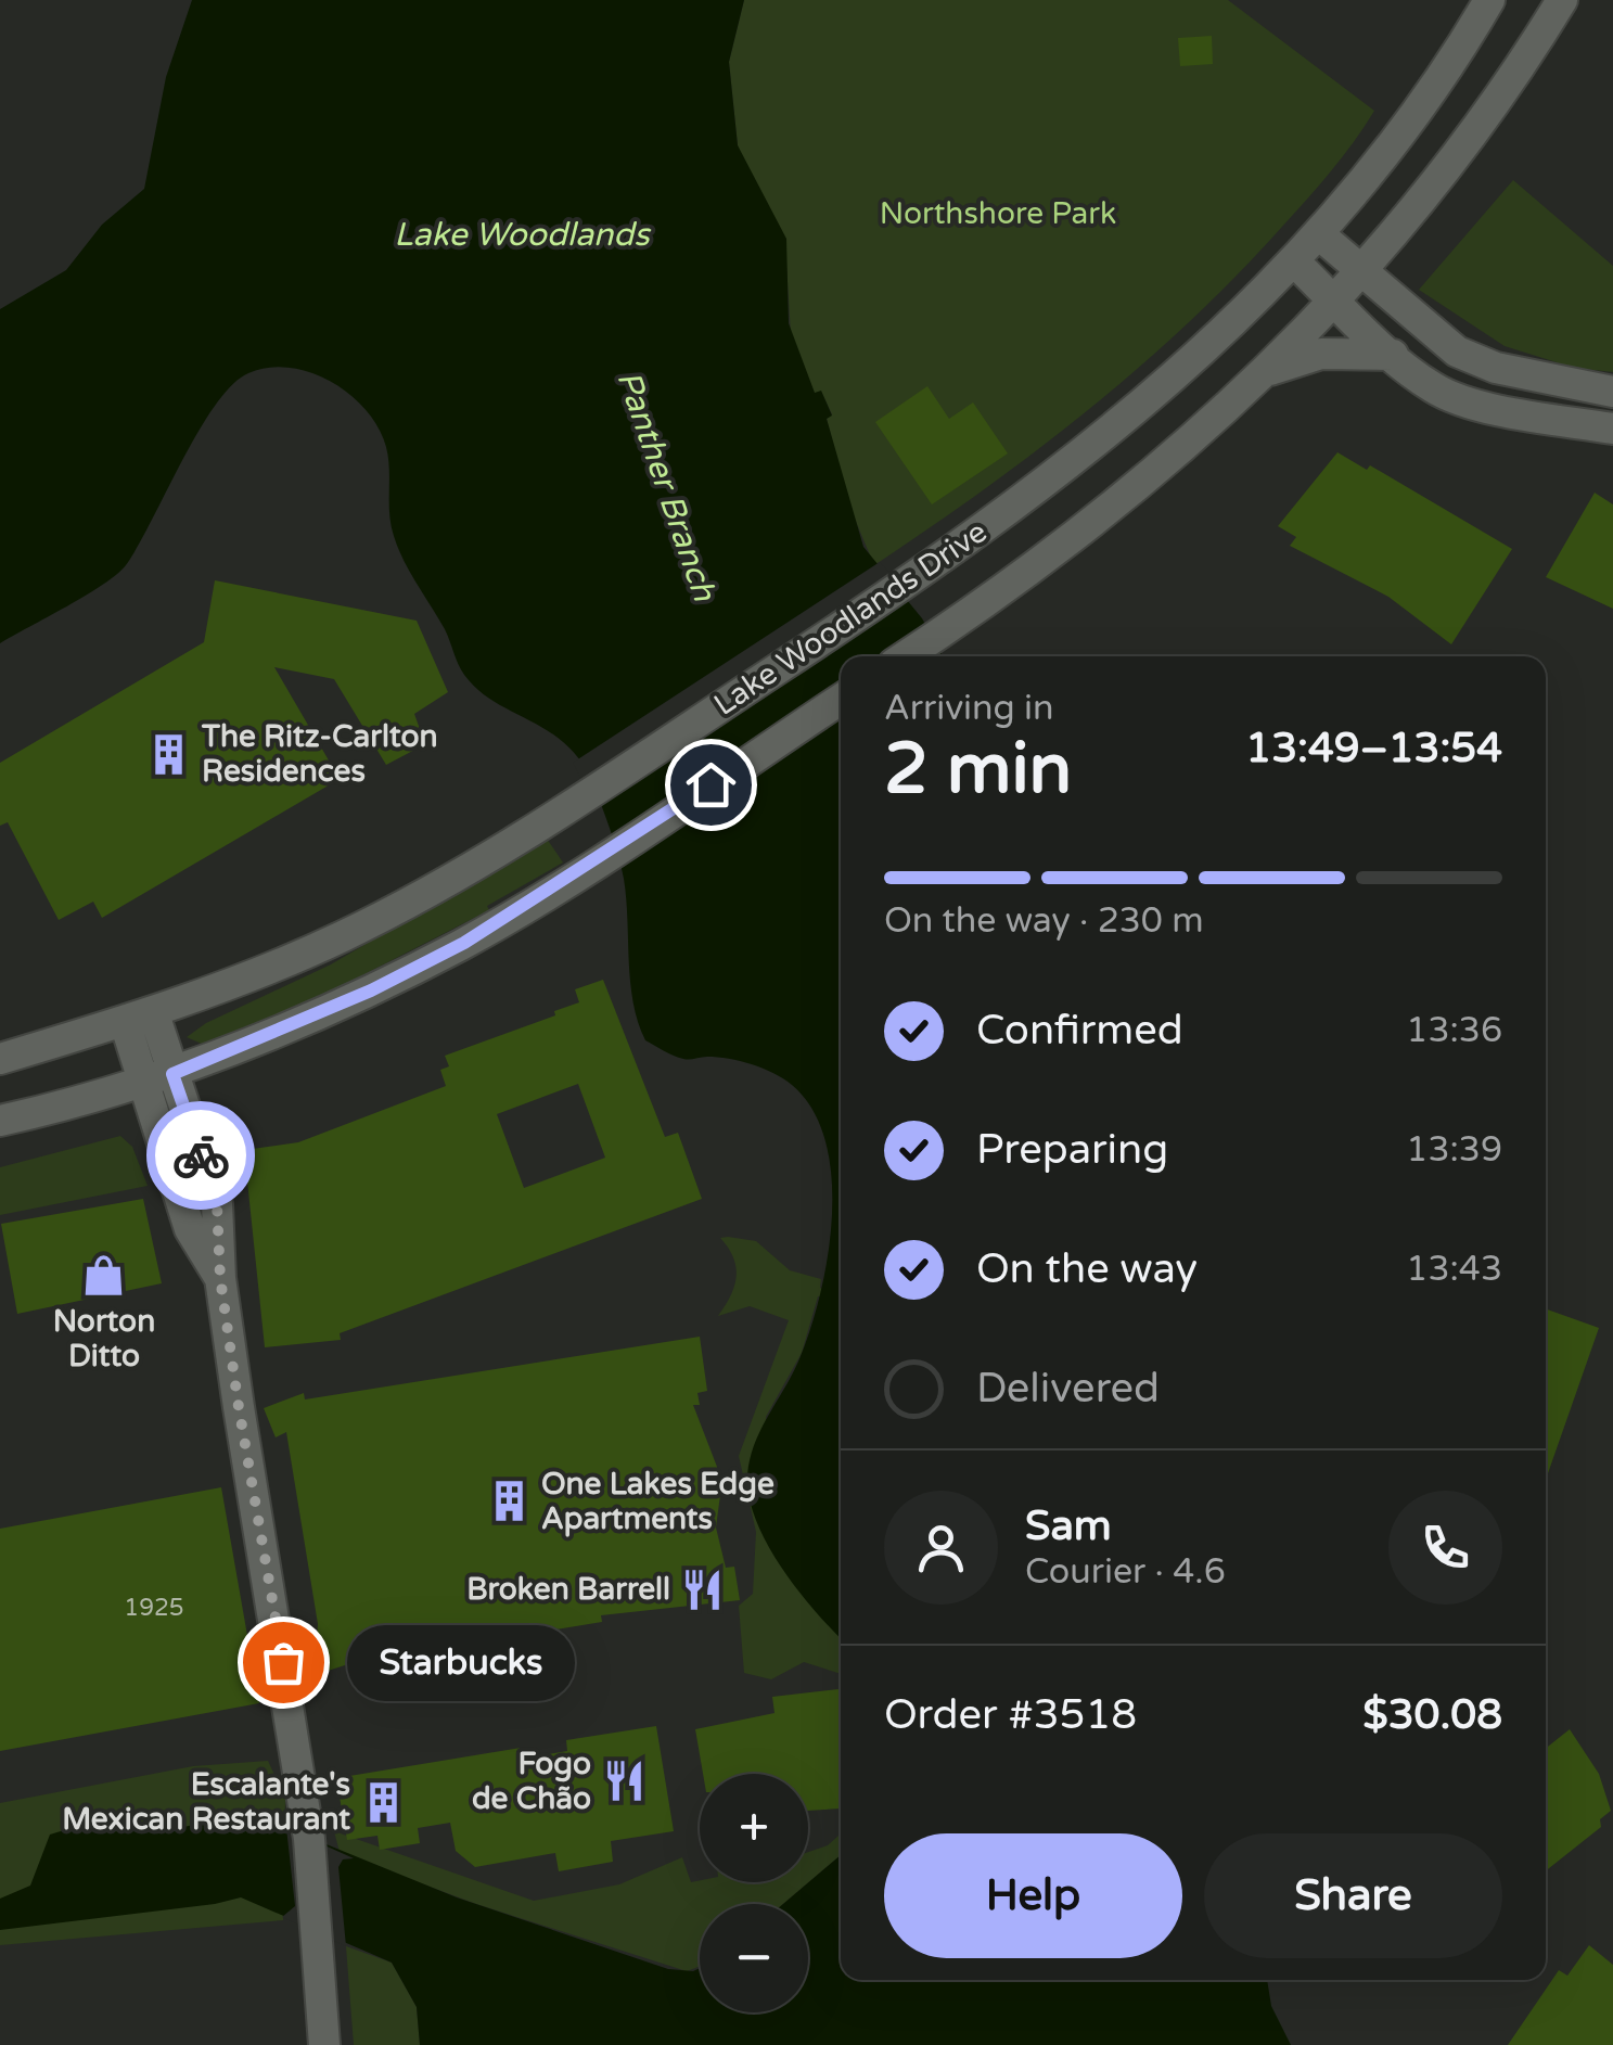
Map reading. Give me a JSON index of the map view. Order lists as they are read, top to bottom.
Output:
{
  "streets": {
    "main road": ["Lake Woodlands Drive"]
  },
  "water": ["Lake Woodlands", "Panther Branch"],
  "parks": ["Northshore Park"],
  "places": {
    "building": ["The Ritz-Carlton Residences", "One Lakes Edge Apartments", "Escalante's Mexican Restaurant"],
    "shop": ["Norton Ditto"],
    "restaurant": ["Broken Barrell", "Fogo de Chão"],
    "other": ["Starbucks"]
  },
  "house_numbers": ["1925"],
  "page": {
    "heading": ["2 min", "Arriving in", "13:49–13:54"],
    "panel": [
      "Sam",
      "Courier · 4.6",
      "Order #3518",
      "$30.08"
    ],
    "bar": "On the way · 230 m",
    "list": [
      ["Confirmed", "13:36"],
      ["Preparing", "13:39"],
      ["On the way", "13:43"],
      "Delivered"
    ],
    "bubble": "Starbucks",
    "map_buttons": ["+", "−"],
    "buttons": ["Help", "Share"]
  }
}
